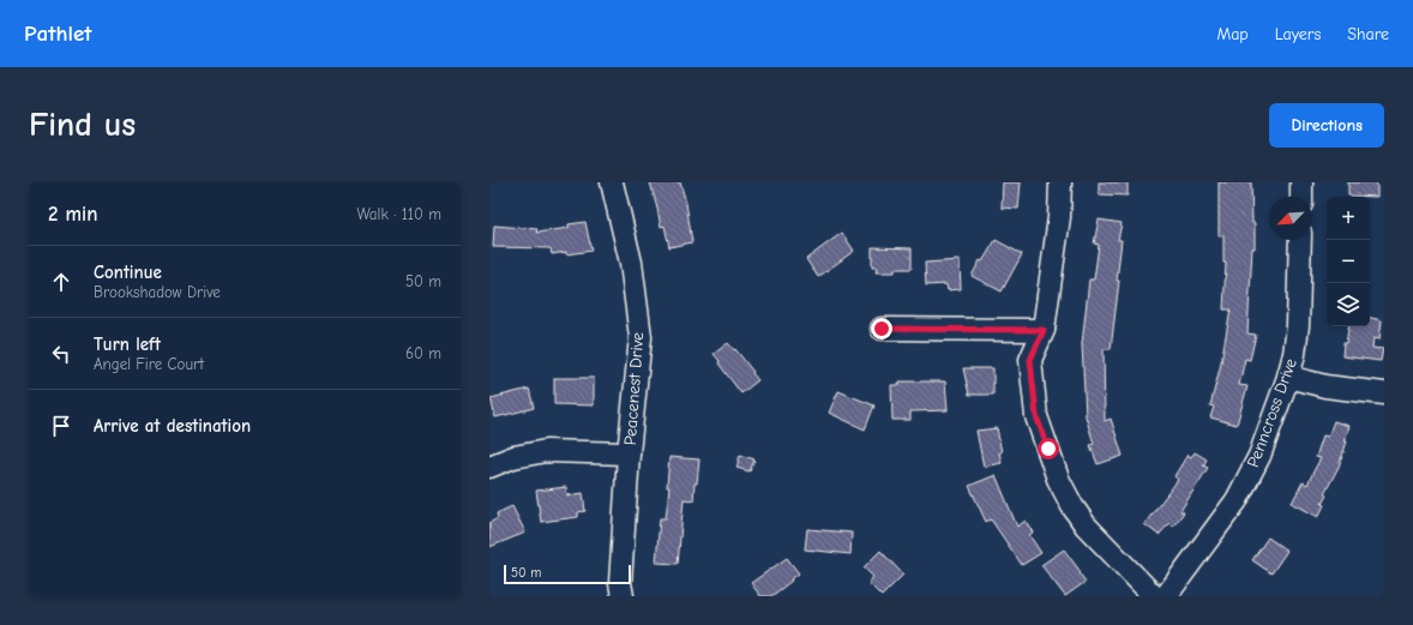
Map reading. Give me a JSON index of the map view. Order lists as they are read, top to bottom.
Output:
{
  "streets": {
    "street": ["Peacenest Drive", "Penncross Drive"]
  },
  "scale_bar": "50 m",
  "north": "bottom left",
  "page": {
    "header": "Pathlet",
    "nav": ["Map", "Layers", "Share"],
    "buttons": "Directions",
    "title": "Find us",
    "heading": ["2 min", "Walk · 110 m"],
    "map_buttons": ["+", "−"],
    "list": [
      ["Continue", "Brookshadow Drive", "50 m"],
      ["Turn left", "Angel Fire Court", "60 m"],
      "Arrive at destination"
    ],
    "scale": "50 m"
  }
}
